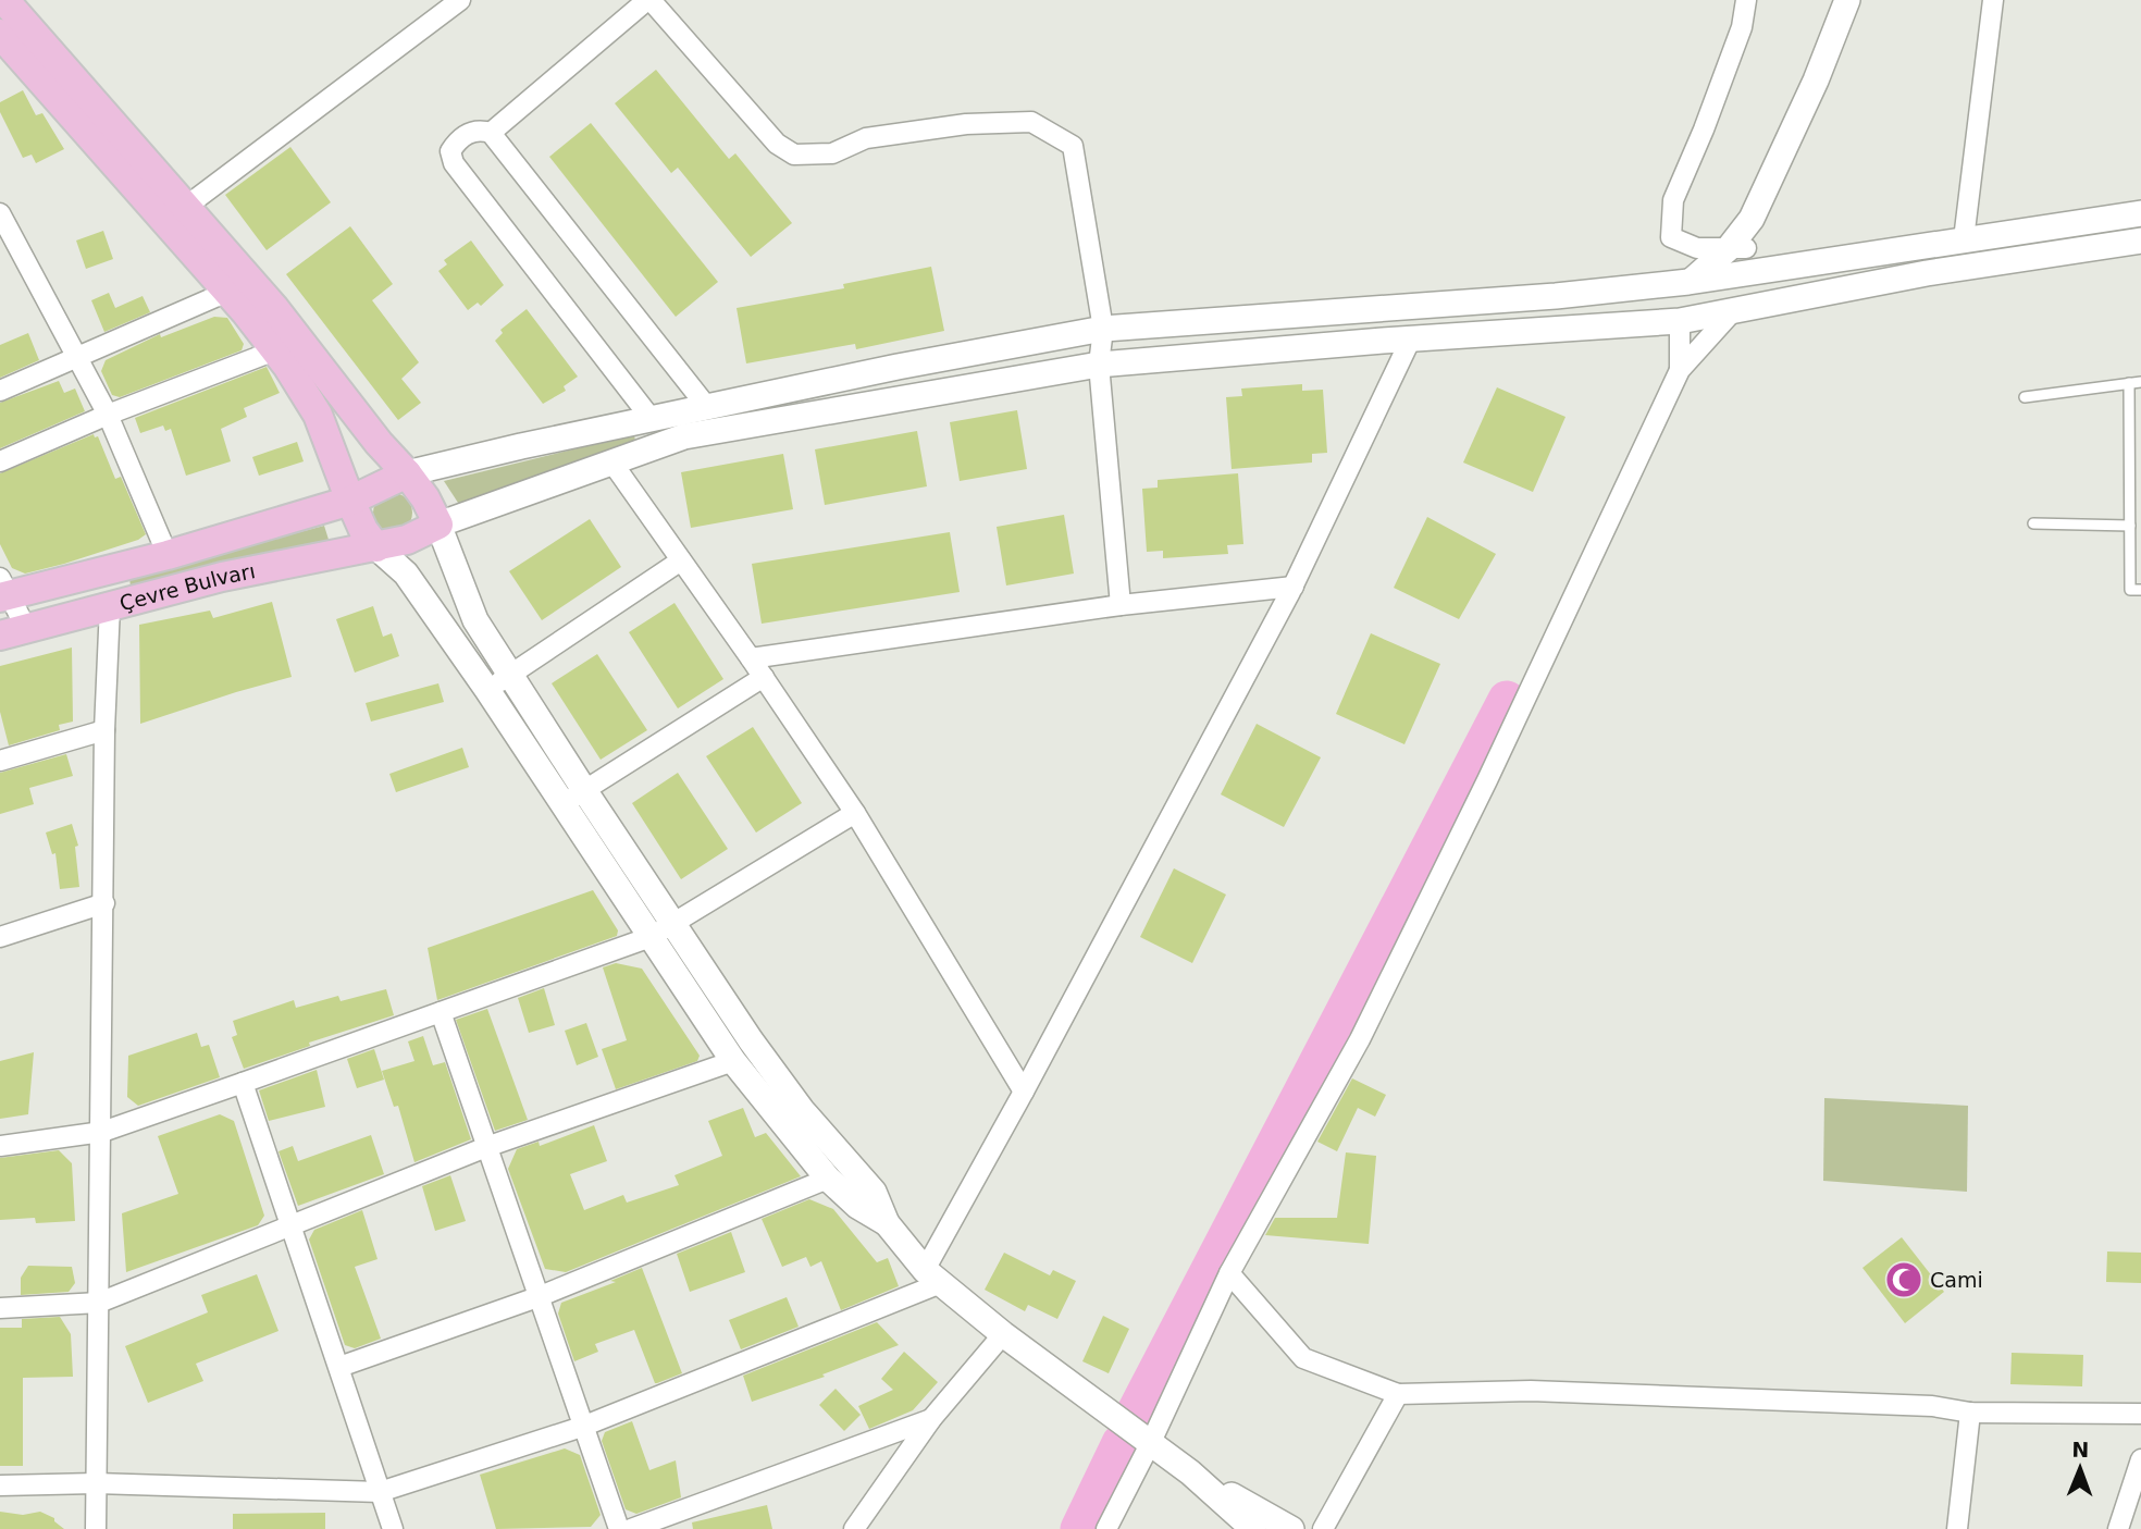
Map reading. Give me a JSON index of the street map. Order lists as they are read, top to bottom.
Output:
{
  "streets": {
    "main road": ["Çevre Bulvarı"]
  },
  "places": {
    "mosque": ["Cami"]
  },
  "north": "top"
}
